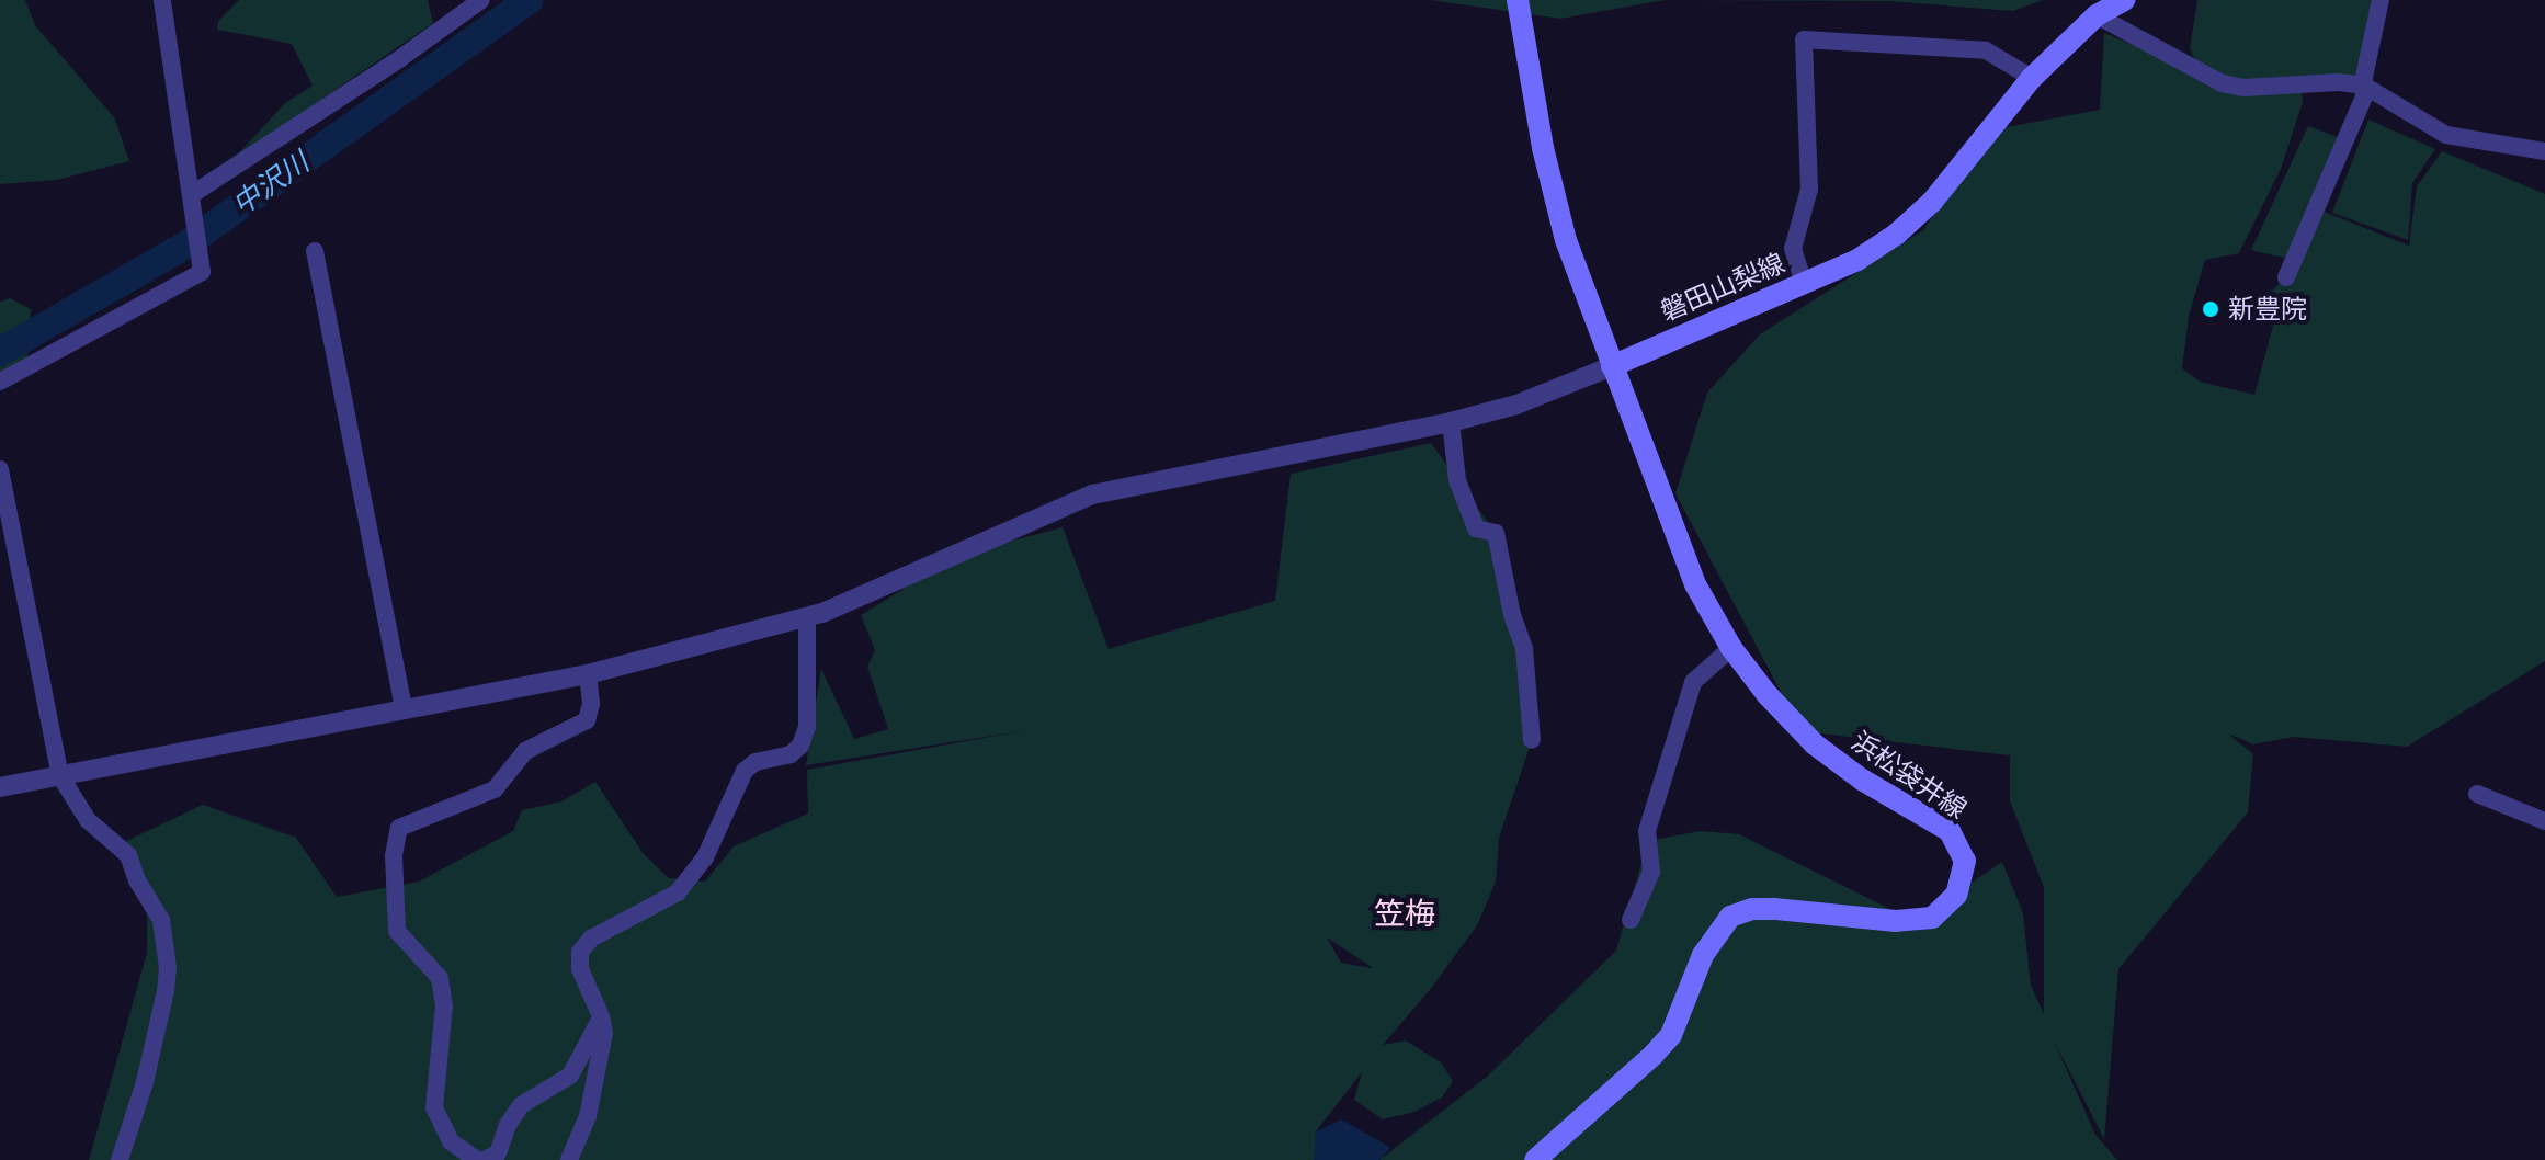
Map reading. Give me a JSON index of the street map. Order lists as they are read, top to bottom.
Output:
{
  "streets": {
    "main road": ["磐田山梨線", "浜松袋井線"]
  },
  "crossings": [
    ["磐田山梨線", "浜松袋井線"]
  ],
  "districts": ["笠梅"],
  "water": ["中沢川"],
  "places": ["新豊院"]
}
